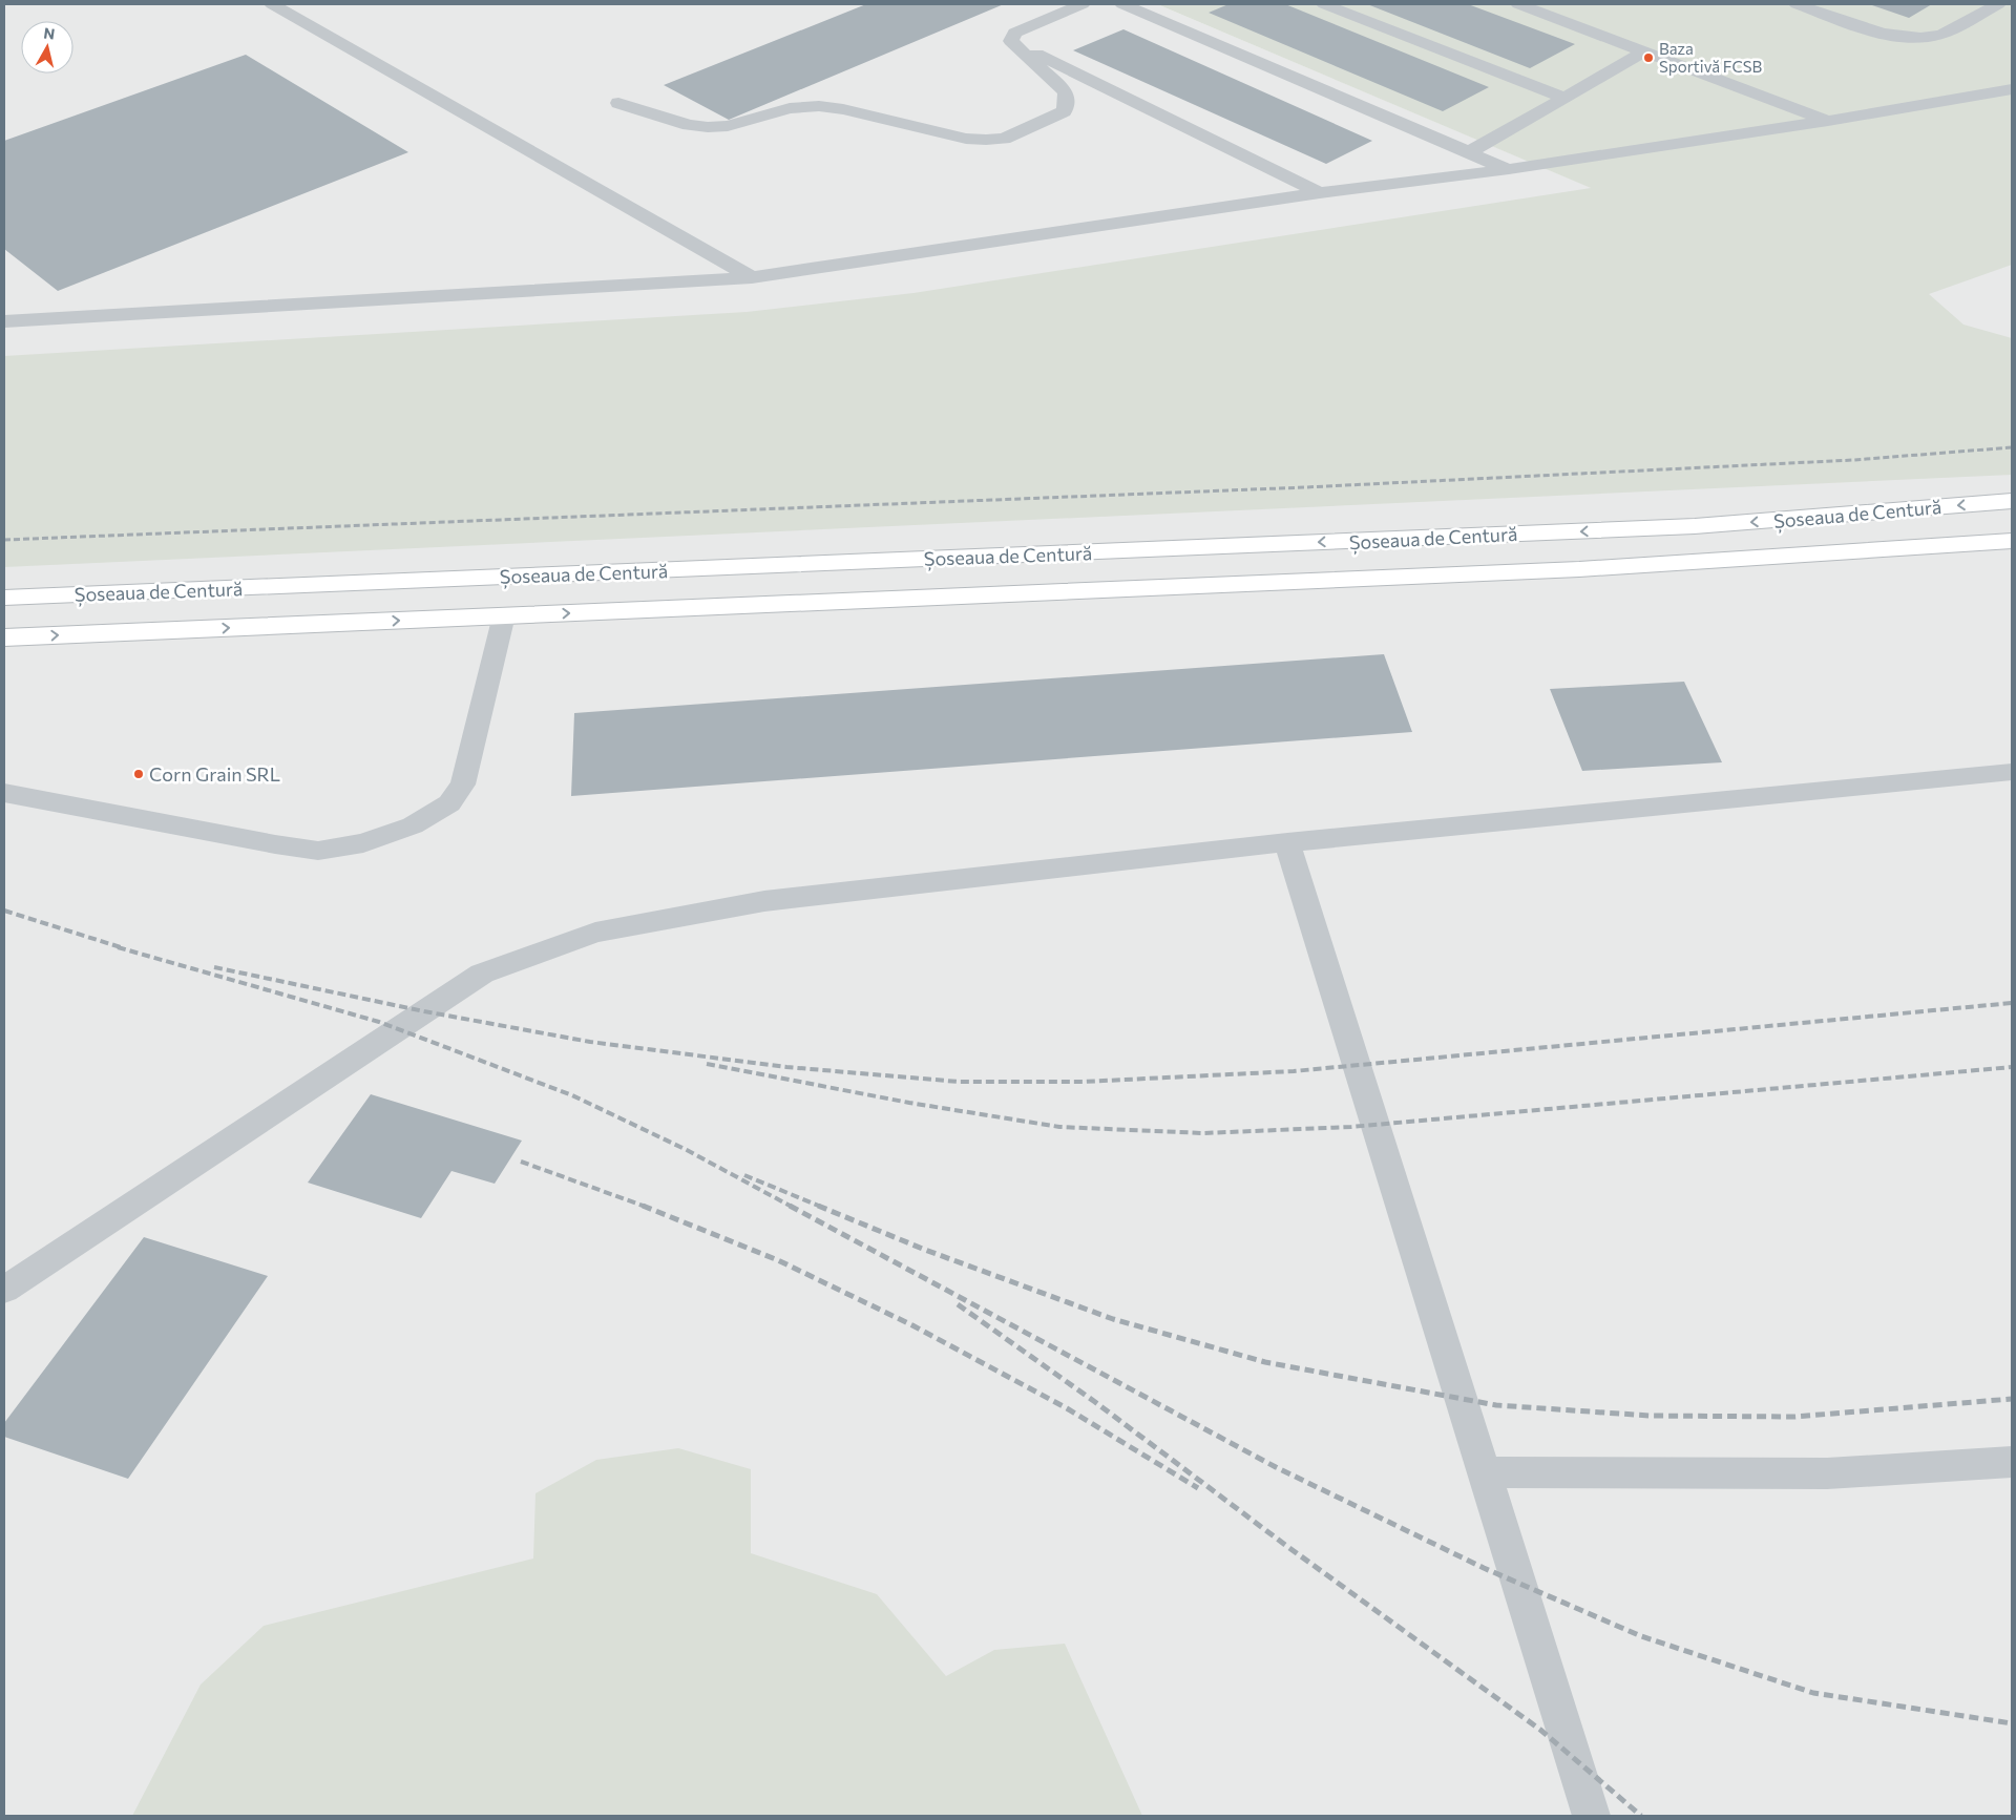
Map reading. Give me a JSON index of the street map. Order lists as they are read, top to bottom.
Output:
{
  "streets": {
    "main road": ["Șoseaua de Centură"]
  },
  "places": ["Baza Sportivă FCSB", "Corn Grain SRL"],
  "north": "top"
}
